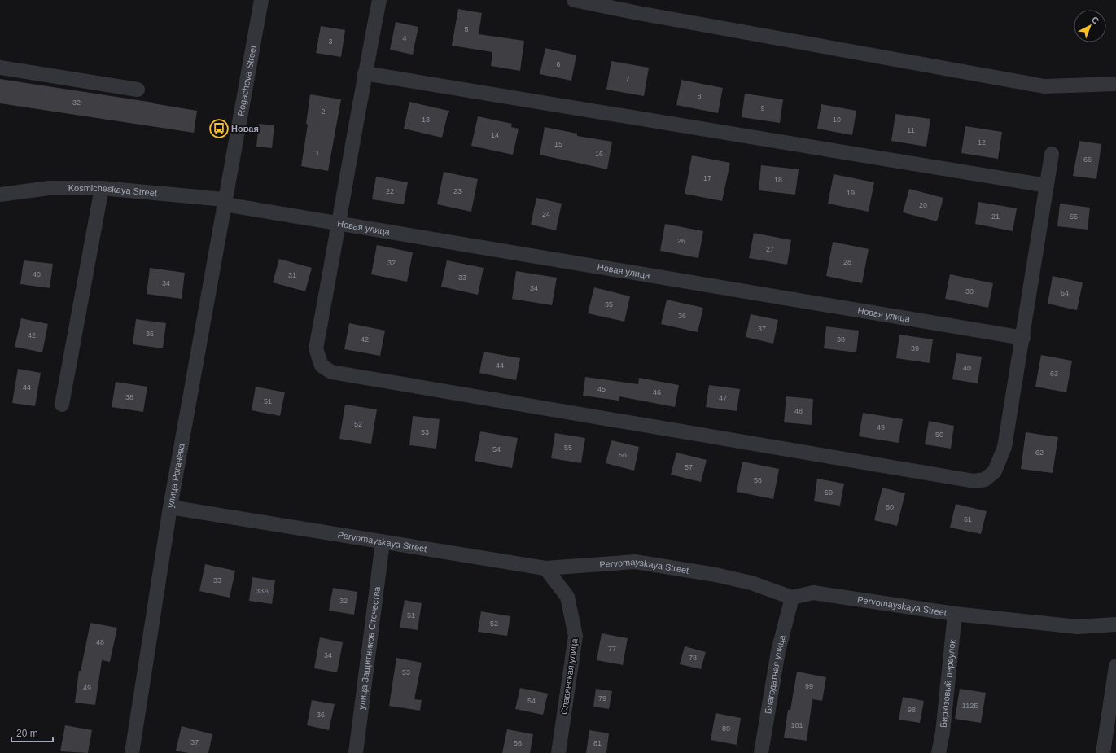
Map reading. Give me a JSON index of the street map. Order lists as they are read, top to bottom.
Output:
{
  "streets": {
    "street": [
      "Rogacheva Street",
      "Kosmicheskaya Street",
      "Новая улица",
      "улица Рогачёва",
      "Pervomayskaya Street",
      "улица Защитников Отечества",
      "Благодатная улица",
      "Славянская улица",
      "Бирюзовый переулок"
    ]
  },
  "crossings": [
    ["Rogacheva Street", "Kosmicheskaya Street"],
    ["Rogacheva Street", "Новая улица"],
    ["Rogacheva Street", "улица Рогачёва"],
    ["Kosmicheskaya Street", "Новая улица"],
    ["Kosmicheskaya Street", "улица Рогачёва"],
    ["Новая улица", "улица Рогачёва"],
    ["улица Рогачёва", "Pervomayskaya Street"],
    ["Pervomayskaya Street", "улица Защитников Отечества"],
    ["Pervomayskaya Street", "Благодатная улица"],
    ["Pervomayskaya Street", "Славянская улица"],
    ["Pervomayskaya Street", "Бирюзовый переулок"]
  ],
  "places": {
    "bus stop": ["Новая"]
  },
  "house_numbers": [
    "5",
    "4",
    "3",
    "6",
    "7",
    "8",
    "32",
    "9",
    "2",
    "13",
    "10",
    "11",
    "14",
    "12",
    "15",
    "1",
    "16",
    "66",
    "17",
    "18",
    "22",
    "23",
    "19",
    "20",
    "24",
    "21",
    "65",
    "26",
    "27",
    "28",
    "32",
    "40",
    "31",
    "33",
    "34",
    "34",
    "30",
    "64",
    "35",
    "36",
    "37",
    "36",
    "42",
    "42",
    "38",
    "39",
    "44",
    "40",
    "63",
    "44",
    "45",
    "46",
    "38",
    "47",
    "51",
    "48",
    "52",
    "49",
    "53",
    "50",
    "55",
    "54",
    "62",
    "56",
    "57",
    "58",
    "59",
    "60",
    "61",
    "33",
    "33А",
    "32",
    "51",
    "52",
    "48",
    "77",
    "34",
    "78",
    "53",
    "99",
    "49",
    "79",
    "54",
    "112Б",
    "98",
    "36",
    "101",
    "80",
    "37",
    "56",
    "81"
  ],
  "scale_bar": "20 m",
  "north": "top right"
}
